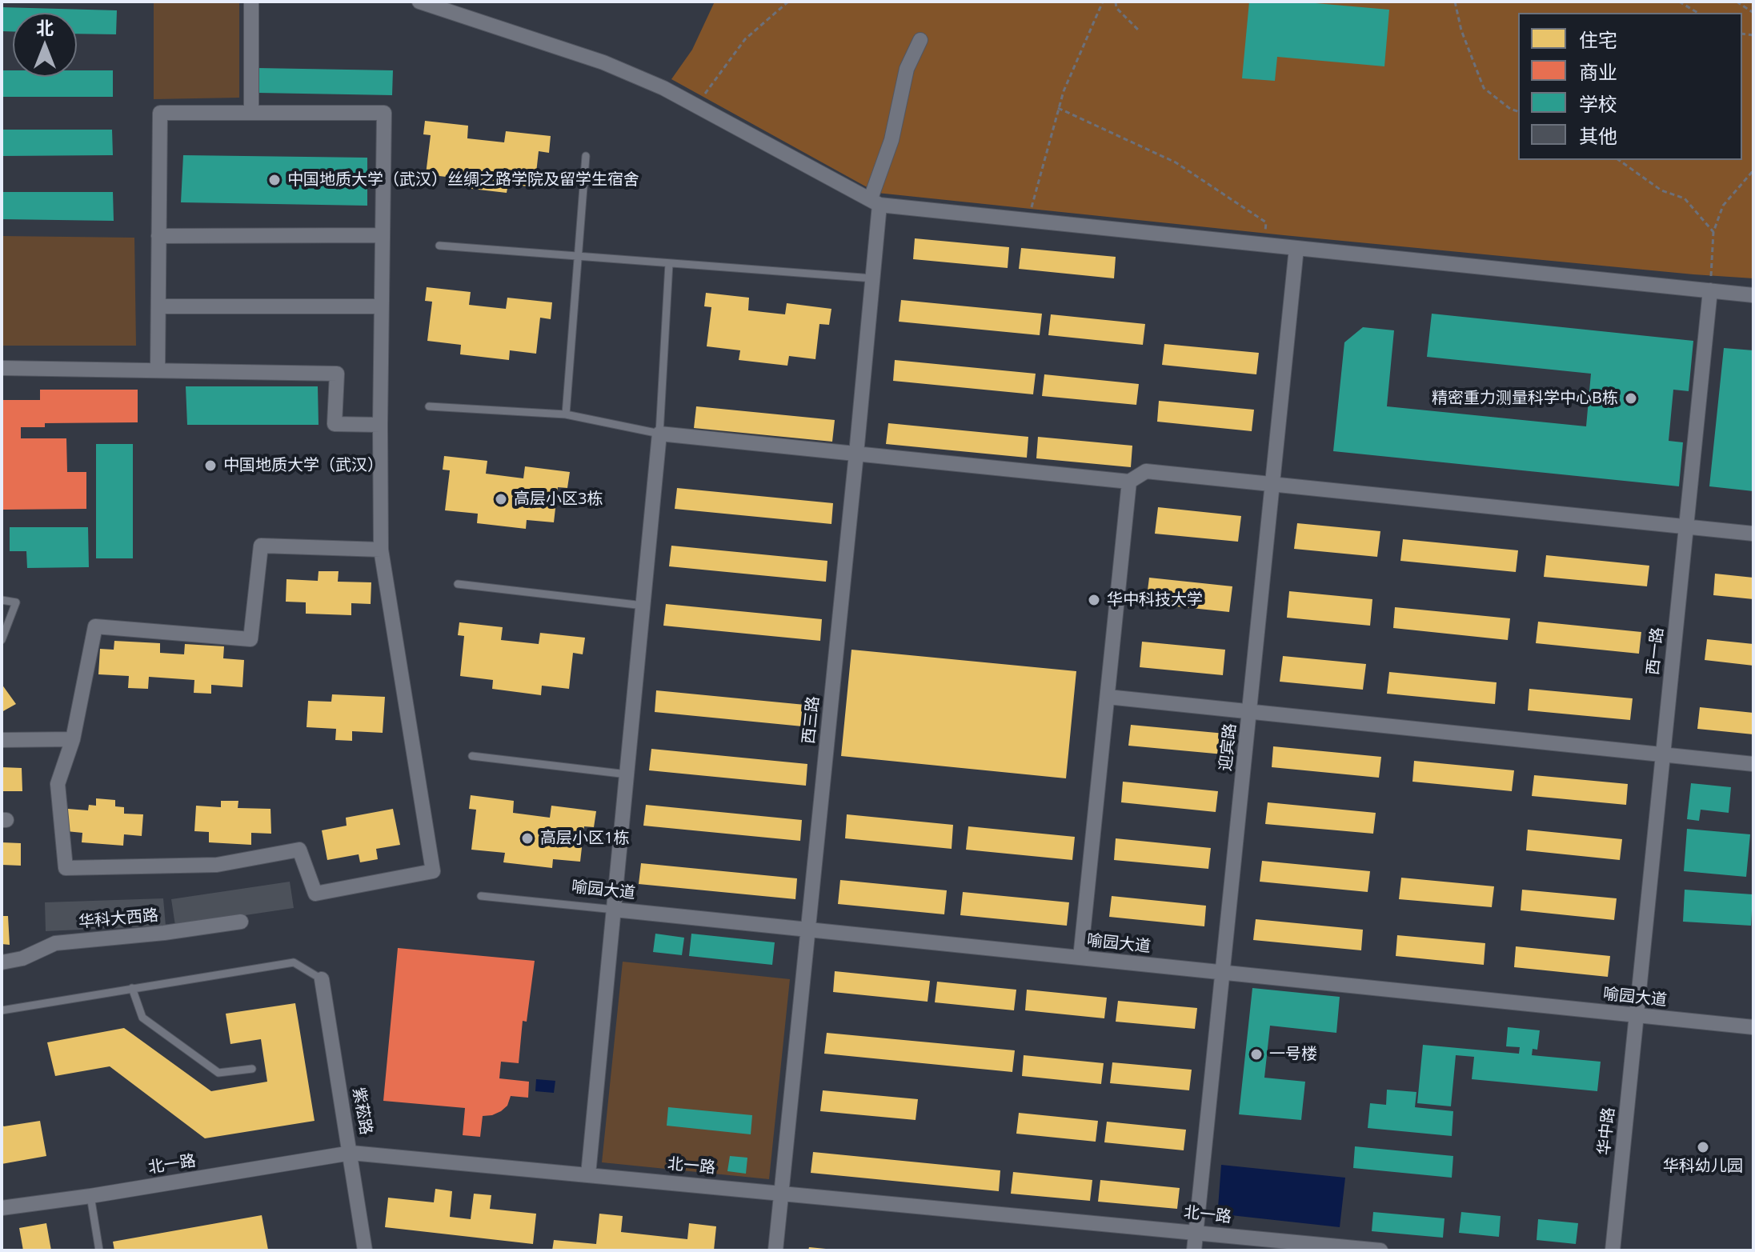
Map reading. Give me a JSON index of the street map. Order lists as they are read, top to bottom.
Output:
{
  "streets": {
    "street": [
      "西一路",
      "西三路",
      "迎宾路",
      "喻园大道",
      "华科大西路",
      "紫菘路",
      "华中路",
      "北一路"
    ]
  },
  "crossings": [
    ["西一路", "喻园大道"],
    ["西一路", "华中路"],
    ["西三路", "喻园大道"],
    ["西三路", "北一路"],
    ["迎宾路", "喻园大道"],
    ["迎宾路", "北一路"],
    ["喻园大道", "华中路"],
    ["紫菘路", "北一路"]
  ],
  "places": [
    "中国地质大学（武汉）丝绸之路学院及留学生宿舍",
    "精密重力测量科学中心B栋",
    "中国地质大学（武汉）",
    "高层小区3栋",
    "华中科技大学",
    "高层小区1栋",
    "一号楼",
    "华科幼儿园"
  ],
  "legend": [
    "住宅",
    "商业",
    "学校",
    "其他"
  ],
  "north": "top"
}
